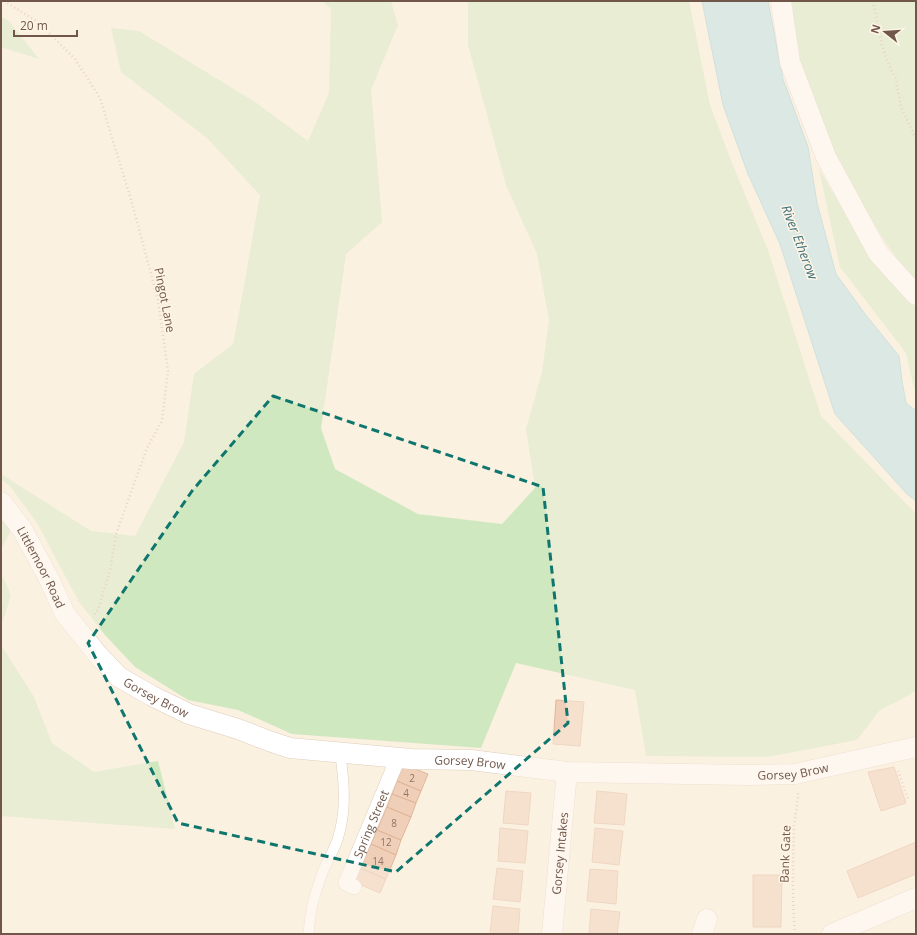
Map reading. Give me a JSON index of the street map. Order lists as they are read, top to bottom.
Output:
{
  "streets": {
    "street": [
      "Littlemoor Road",
      "Gorsey Brow",
      "Spring Street",
      "Gorsey Intakes"
    ],
    "path": ["Pingot Lane", "Bank Gate"]
  },
  "crossings": [
    ["Pingot Lane", "Gorsey Brow"],
    ["Littlemoor Road", "Gorsey Brow"],
    ["Gorsey Brow", "Spring Street"],
    ["Gorsey Brow", "Gorsey Intakes"],
    ["Gorsey Brow", "Bank Gate"]
  ],
  "water": ["River Etherow"],
  "house_numbers": [
    "2",
    "4",
    "8",
    "12",
    "14"
  ],
  "scale_bar": "20 m",
  "north": "left"
}
